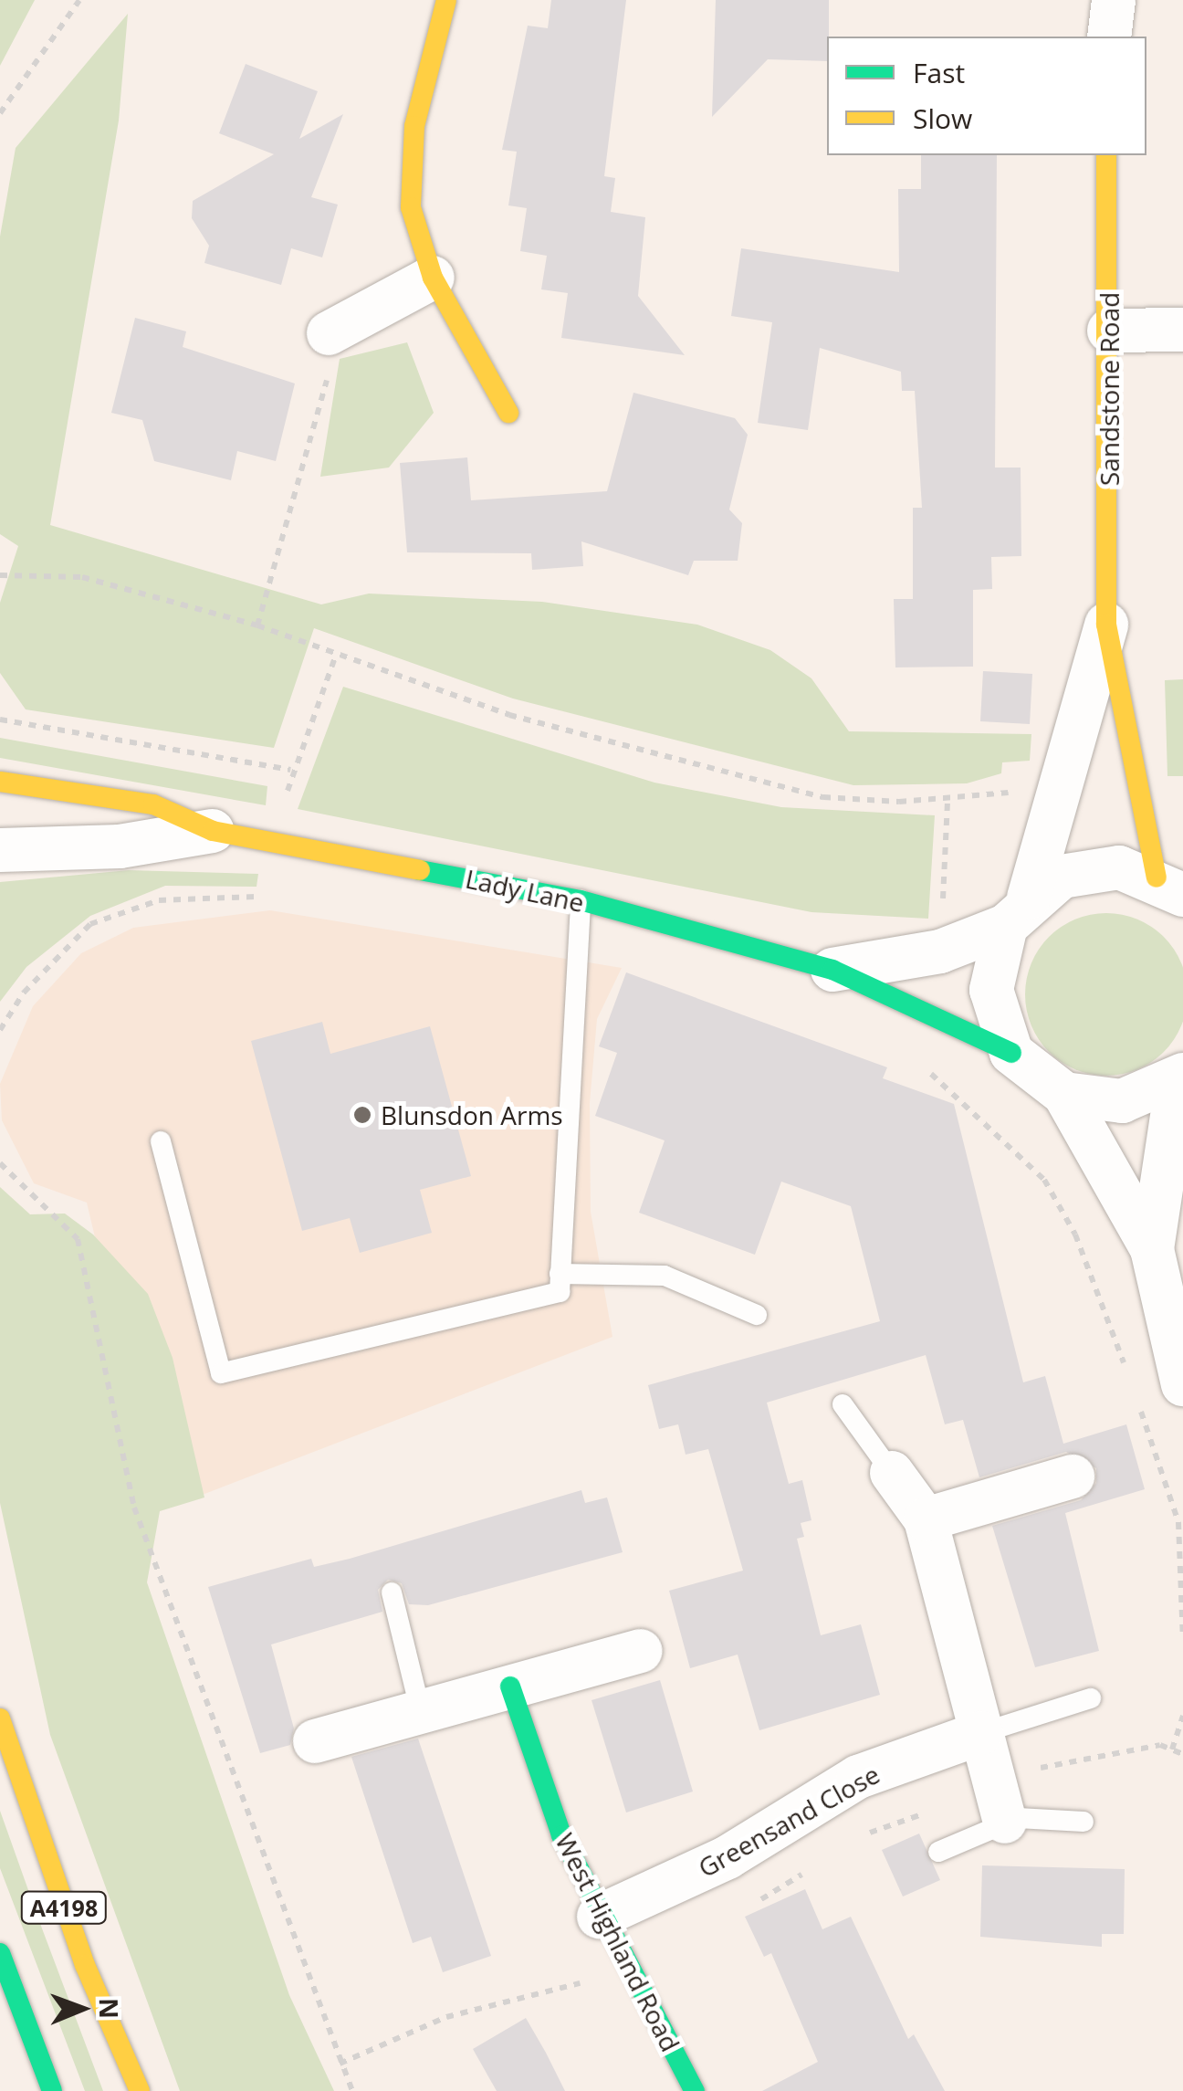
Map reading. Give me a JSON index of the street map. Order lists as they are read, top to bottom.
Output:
{
  "streets": {
    "street": [
      "Sandstone Road",
      "Lady Lane",
      "Greensand Close",
      "A4198",
      "West Highland Road"
    ]
  },
  "crossings": [
    ["Sandstone Road", "Lady Lane"],
    ["Greensand Close", "West Highland Road"]
  ],
  "places": ["Blunsdon Arms"],
  "legend": ["Fast", "Slow"],
  "north": "right"
}
